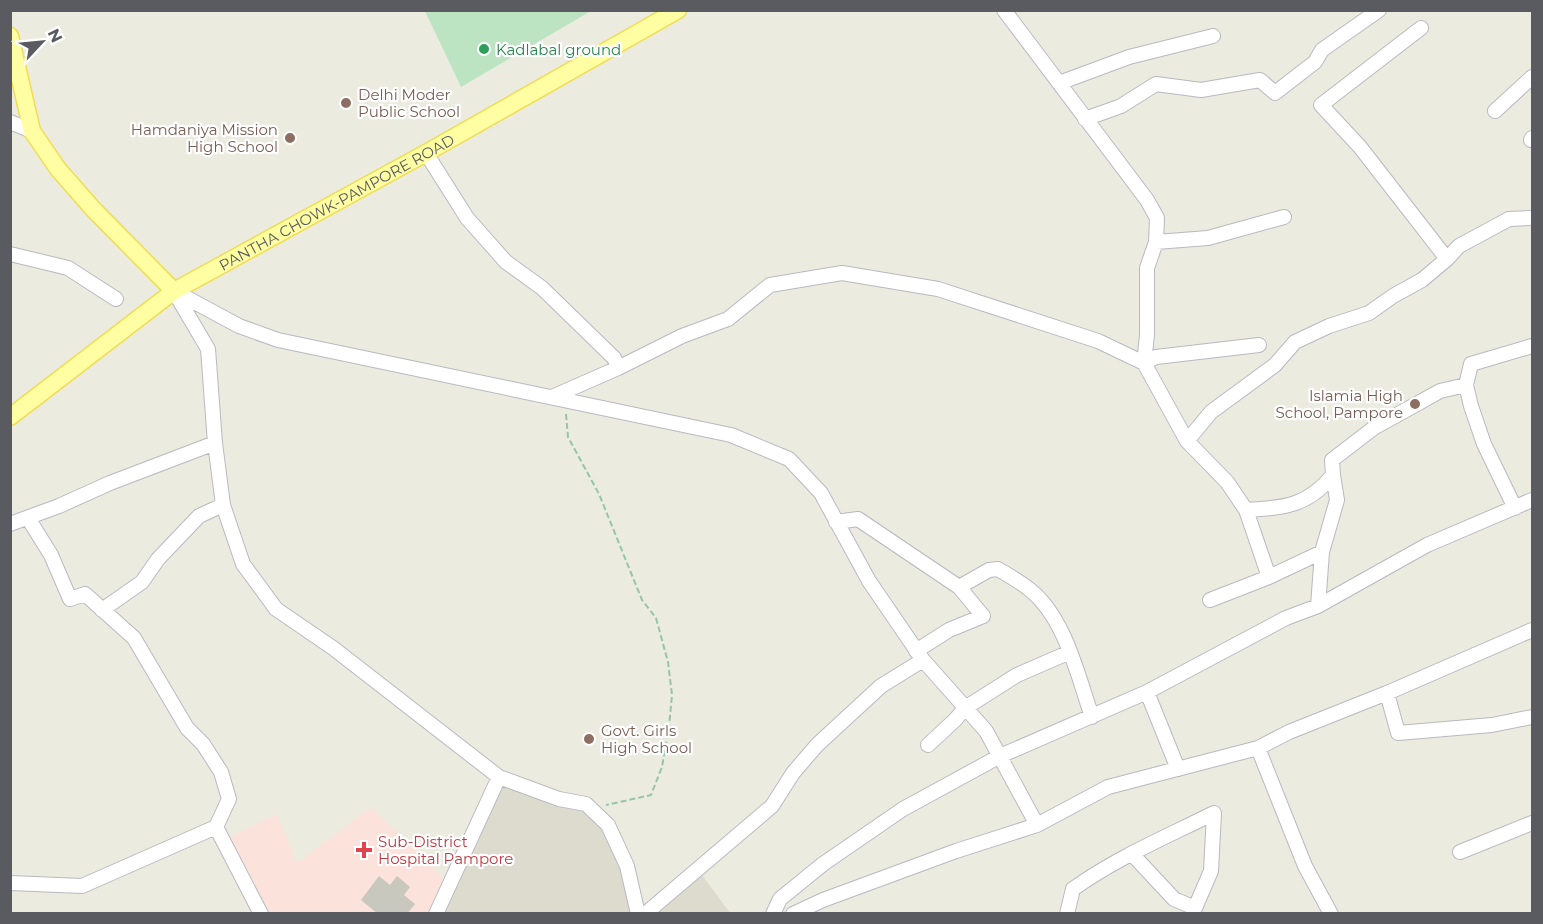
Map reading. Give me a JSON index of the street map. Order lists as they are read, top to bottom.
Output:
{
  "streets": {
    "main road": ["PANTHA CHOWK-PAMPORE ROAD"]
  },
  "places": {
    "other": [
      "Kadlabal ground",
      "Delhi Moder Public School",
      "Hamdaniya Mission High School",
      "Islamia High School, Pampore",
      "Govt. Girls High School"
    ],
    "health": ["Sub-District Hospital Pampore"]
  },
  "north": "top right"
}
